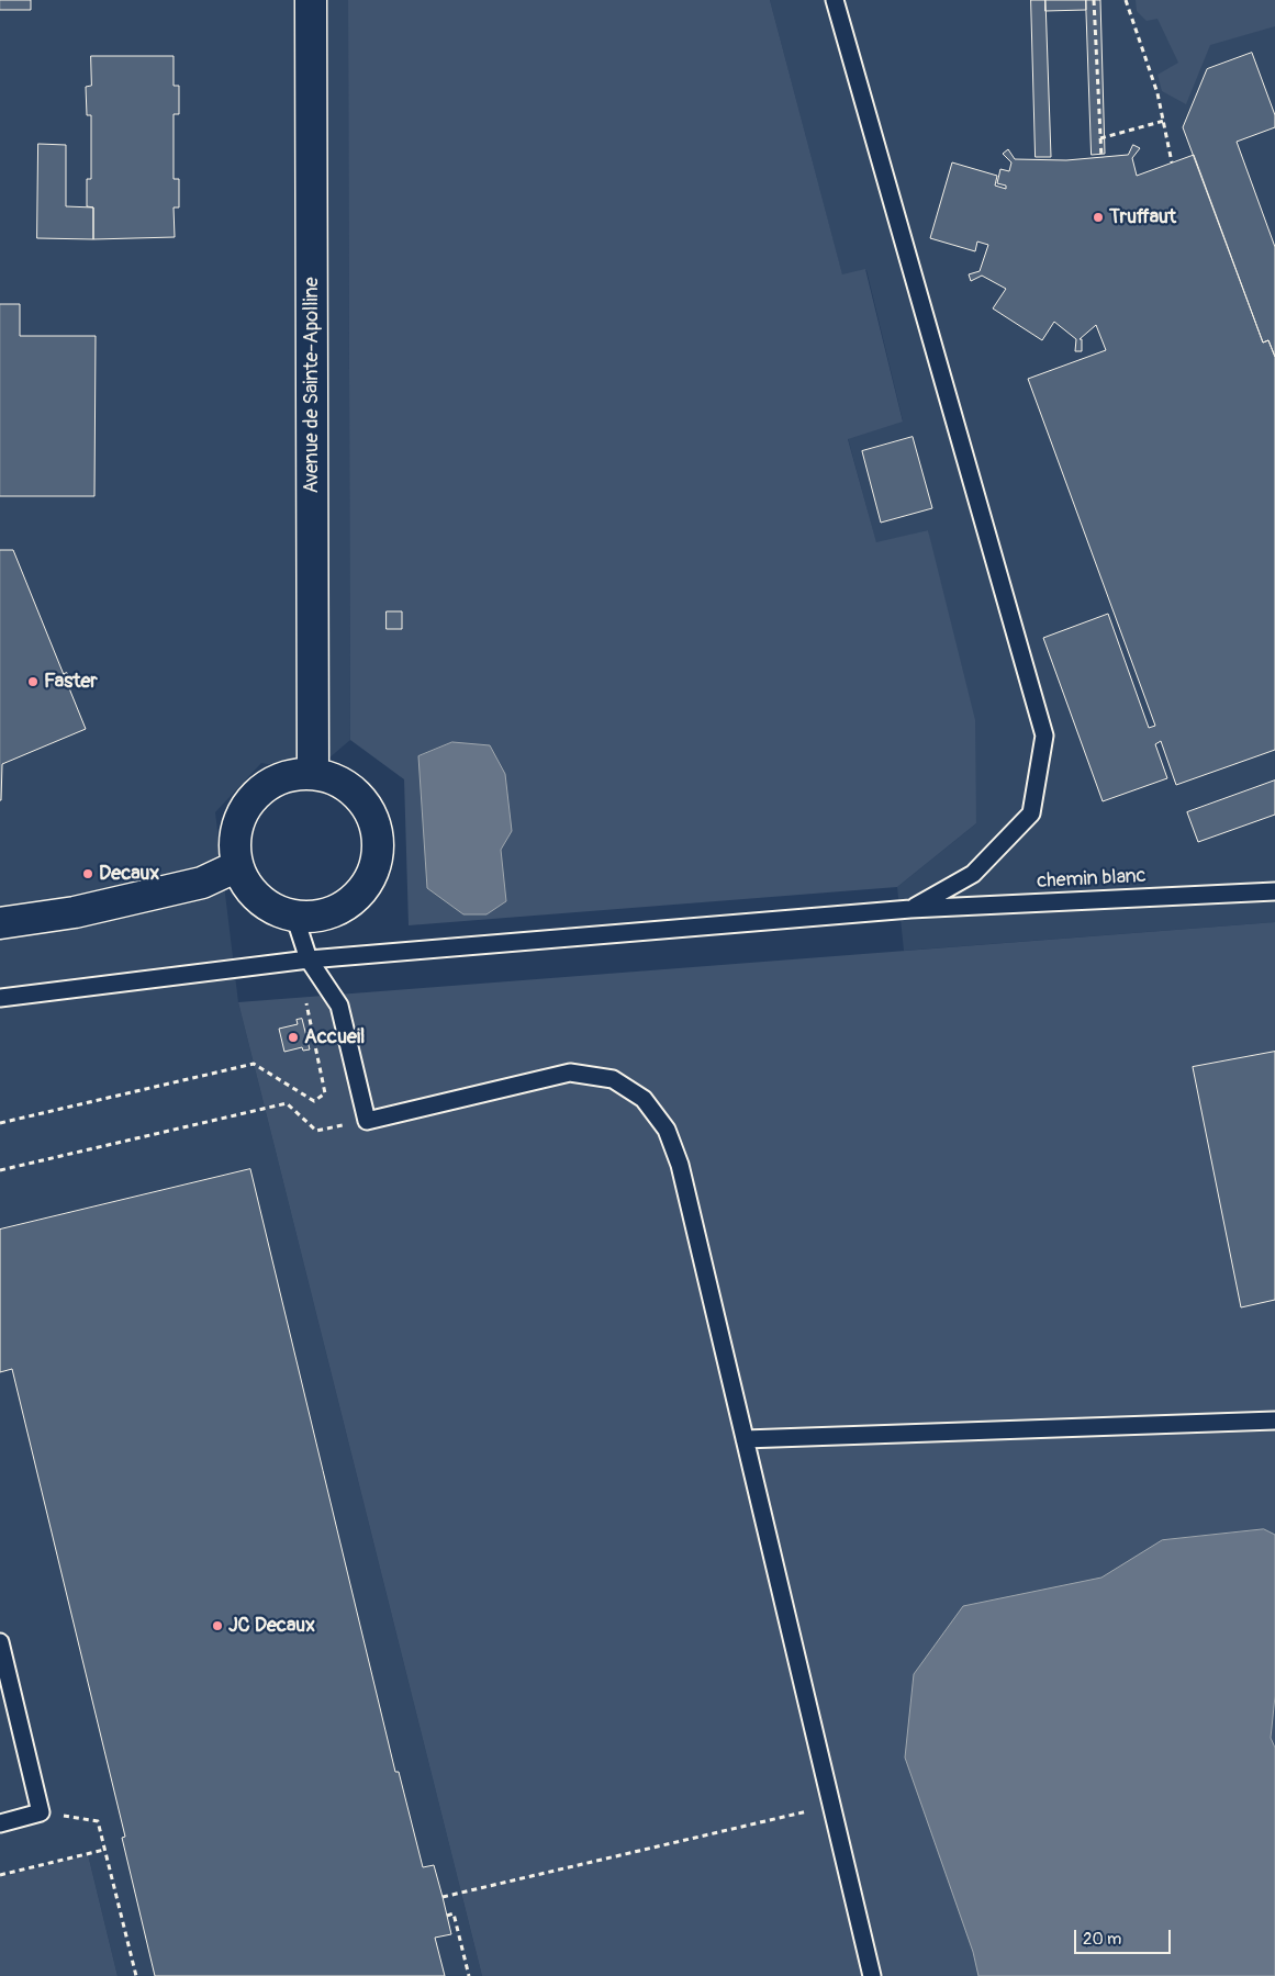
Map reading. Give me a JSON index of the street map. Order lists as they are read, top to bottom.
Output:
{
  "streets": {
    "street": ["Avenue de Sainte-Apolline"],
    "lane": ["chemin blanc"]
  },
  "places": [
    "Truffaut",
    "Faster",
    "Decaux",
    "Accueil",
    "JC Decaux"
  ],
  "scale_bar": "20 m"
}
